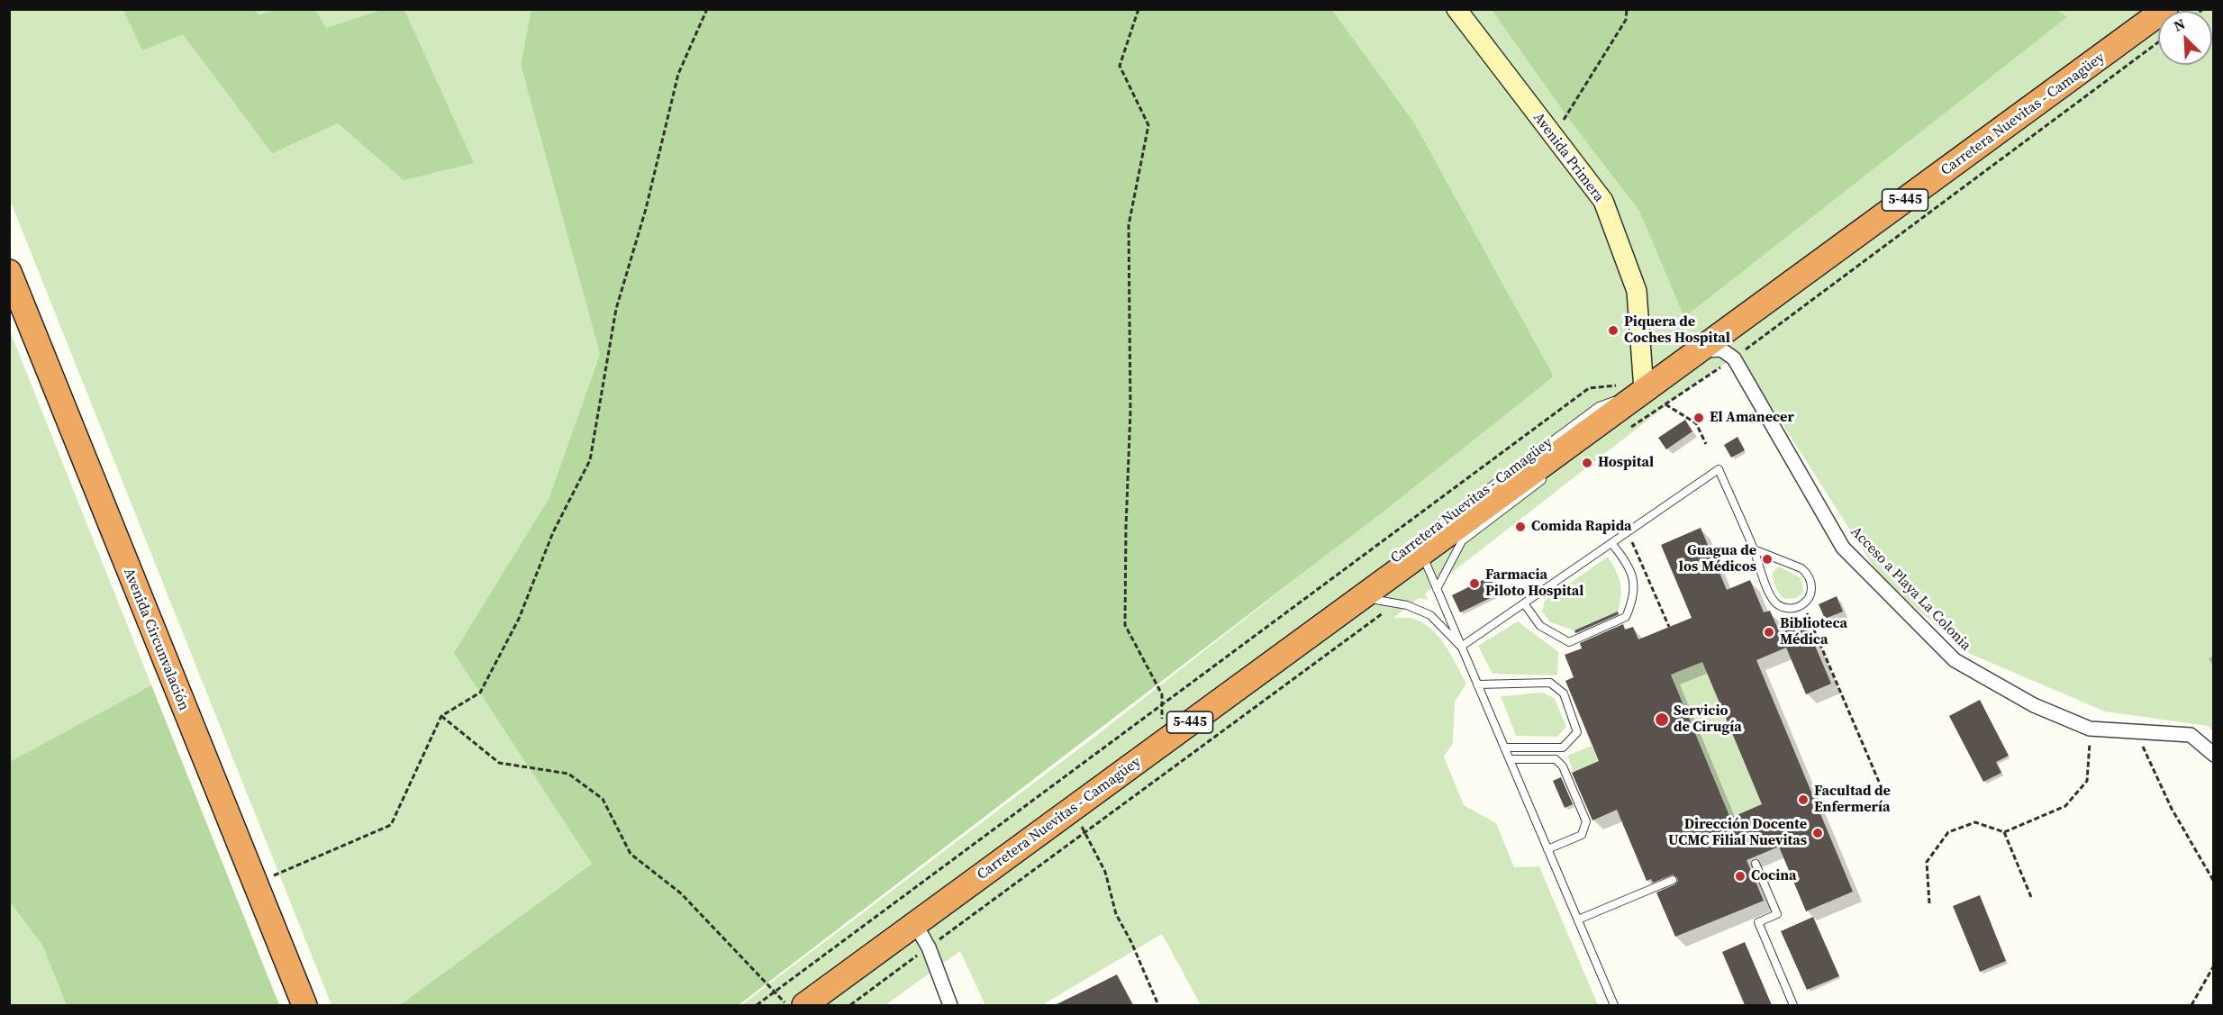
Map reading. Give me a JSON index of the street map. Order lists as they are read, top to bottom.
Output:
{
  "streets": {
    "highway": ["Carretera Nuevitas - Camagüey", "5-445", "Avenida Circunvalación"],
    "main road": ["Avenida Primera"],
    "street": ["Acceso a Playa La Colonia"]
  },
  "crossings": [
    ["Carretera Nuevitas - Camagüey", "Avenida Primera"]
  ],
  "places": [
    "Piquera de Coches Hospital",
    "El Amanecer",
    "Hospital",
    "Comida Rapida",
    "Guagua de los Médicos",
    "Farmacia Piloto Hospital",
    "Biblioteca Médica",
    "Servicio de Cirugía",
    "Facultad de Enfermería",
    "Dirección Docente UCMC Filial Nuevitas",
    "Cocina"
  ],
  "north": "top left"
}
